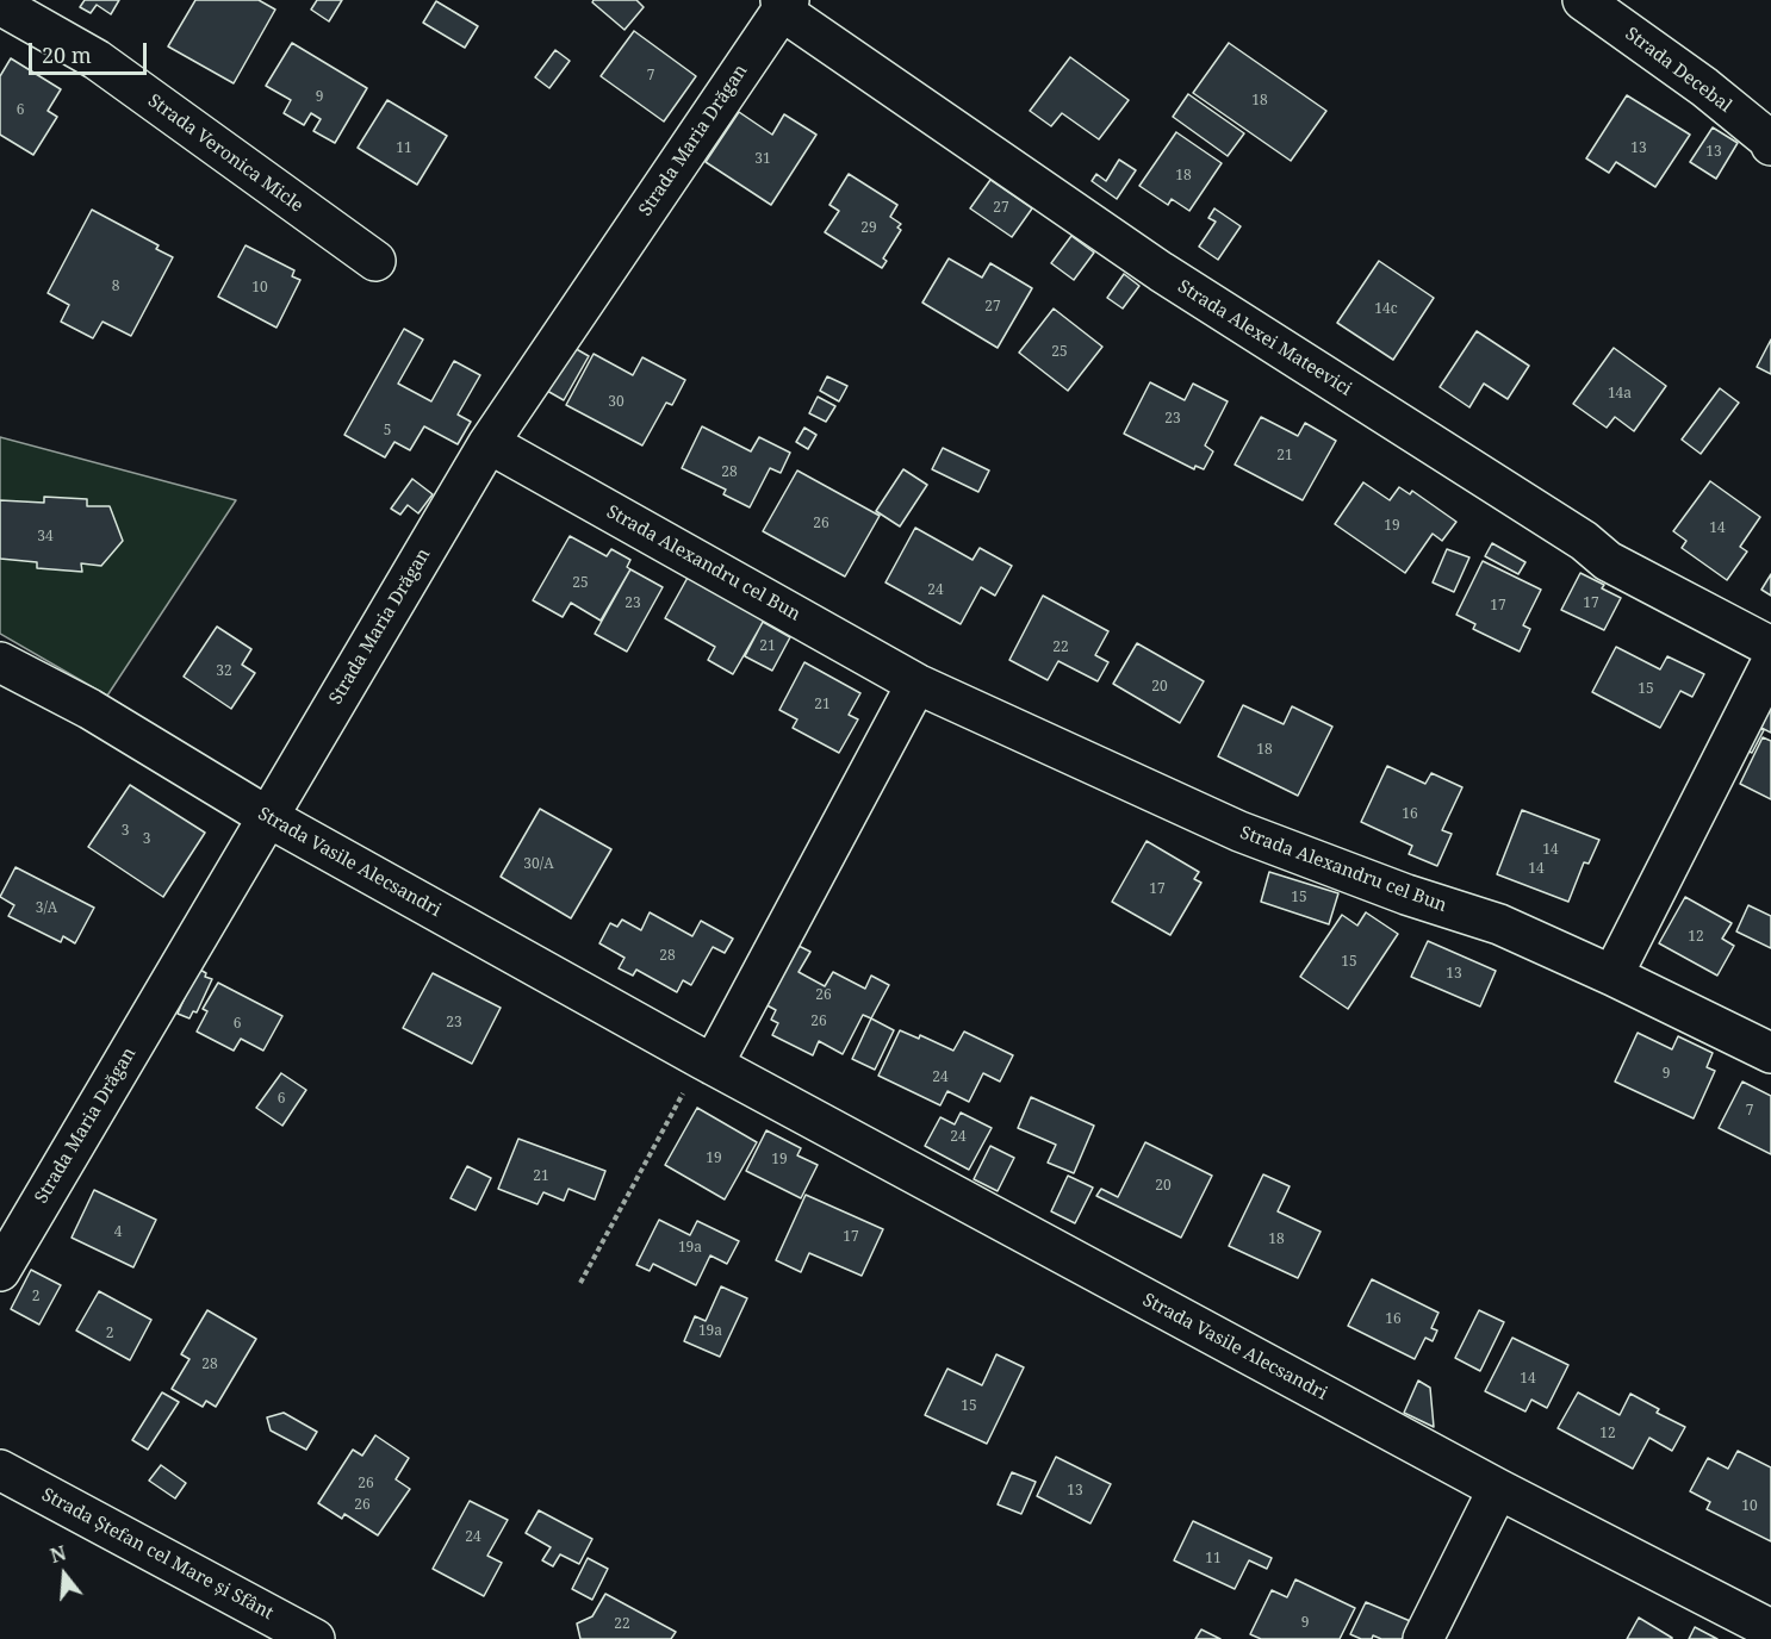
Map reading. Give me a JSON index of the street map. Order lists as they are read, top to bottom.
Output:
{
  "streets": {
    "street": [
      "Strada Decebal",
      "Strada Maria Drăgan",
      "Strada Veronica Micle",
      "Strada Alexei Mateevici",
      "Strada Alexandru cel Bun",
      "Strada Vasile Alecsandri",
      "Strada Ștefan cel Mare și Sfânt"
    ]
  },
  "crossings": [
    ["Strada Maria Drăgan", "Strada Alexei Mateevici"],
    ["Strada Maria Drăgan", "Strada Alexandru cel Bun"],
    ["Strada Maria Drăgan", "Strada Vasile Alecsandri"]
  ],
  "house_numbers": [
    "7",
    "9",
    "18",
    "6",
    "11",
    "13",
    "13",
    "31",
    "18",
    "27",
    "29",
    "8",
    "10",
    "27",
    "14c",
    "25",
    "14a",
    "30",
    "23",
    "5",
    "21",
    "28",
    "26",
    "19",
    "14",
    "34",
    "25",
    "24",
    "23",
    "17",
    "17",
    "21",
    "22",
    "32",
    "20",
    "15",
    "21",
    "18",
    "16",
    "3",
    "3",
    "14",
    "30/A",
    "14",
    "17",
    "15",
    "3/A",
    "12",
    "28",
    "15",
    "13",
    "26",
    "26",
    "23",
    "6",
    "9",
    "24",
    "6",
    "7",
    "24",
    "19",
    "19",
    "21",
    "20",
    "4",
    "17",
    "18",
    "19a",
    "2",
    "16",
    "19a",
    "2",
    "28",
    "14",
    "15",
    "12",
    "26",
    "13",
    "26",
    "10",
    "24",
    "11",
    "9",
    "22"
  ],
  "scale_bar": "20 m",
  "north": "top"
}
